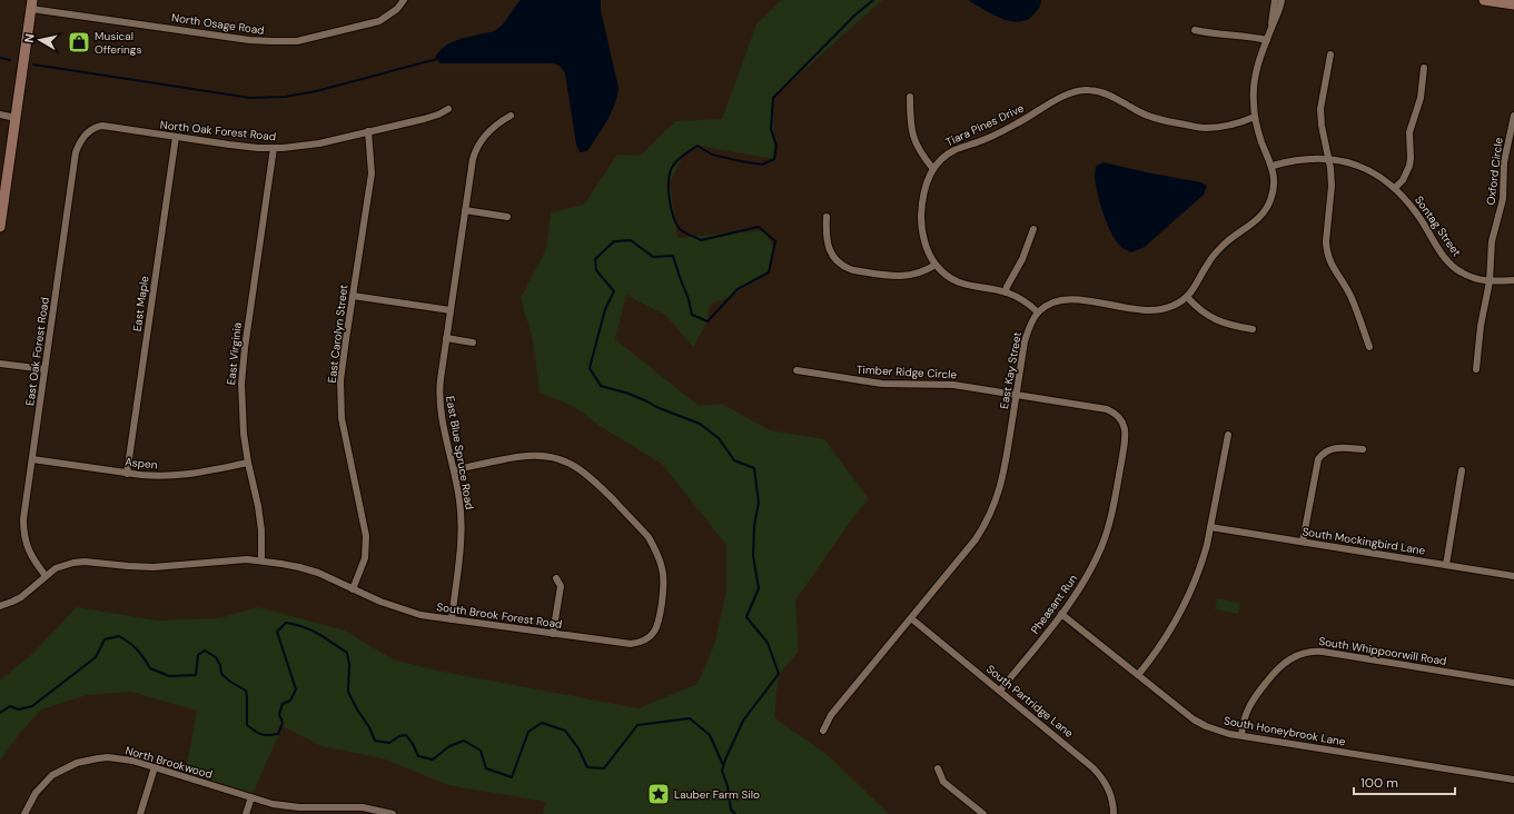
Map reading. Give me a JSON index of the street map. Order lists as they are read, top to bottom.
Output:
{
  "streets": {
    "street": [
      "North Osage Road",
      "Tiara Pines Drive",
      "North Oak Forest Road",
      "Oxford Circle",
      "Sontag Street",
      "East Maple",
      "East Carolyn Street",
      "East Oak Forest Road",
      "East Virginia",
      "East Kay Street",
      "Timber Ridge Circle",
      "East Blue Spruce Road",
      "Aspen",
      "South Mockingbird Lane",
      "Pheasant Run",
      "South Brook Forest Road",
      "South Whippoorwill Road",
      "South Partridge Lane",
      "South Honeybrook Lane",
      "North Brookwood"
    ]
  },
  "crossings": [
    ["Tiara Pines Drive", "East Kay Street"],
    ["North Oak Forest Road", "East Maple"],
    ["North Oak Forest Road", "East Carolyn Street"],
    ["North Oak Forest Road", "East Oak Forest Road"],
    ["North Oak Forest Road", "East Virginia"],
    ["Oxford Circle", "Sontag Street"],
    ["East Maple", "Aspen"],
    ["East Carolyn Street", "South Brook Forest Road"],
    ["East Oak Forest Road", "Aspen"],
    ["East Oak Forest Road", "South Brook Forest Road"],
    ["East Virginia", "Aspen"],
    ["East Virginia", "South Brook Forest Road"],
    ["East Kay Street", "Timber Ridge Circle"],
    ["East Kay Street", "South Partridge Lane"],
    ["Timber Ridge Circle", "Pheasant Run"],
    ["East Blue Spruce Road", "South Brook Forest Road"],
    ["Pheasant Run", "South Partridge Lane"],
    ["Pheasant Run", "South Honeybrook Lane"],
    ["South Whippoorwill Road", "South Honeybrook Lane"]
  ],
  "places": {
    "shop": ["Musical Offerings"],
    "place": ["Lauber Farm Silo"]
  },
  "scale_bar": "100 m",
  "north": "left"
}
